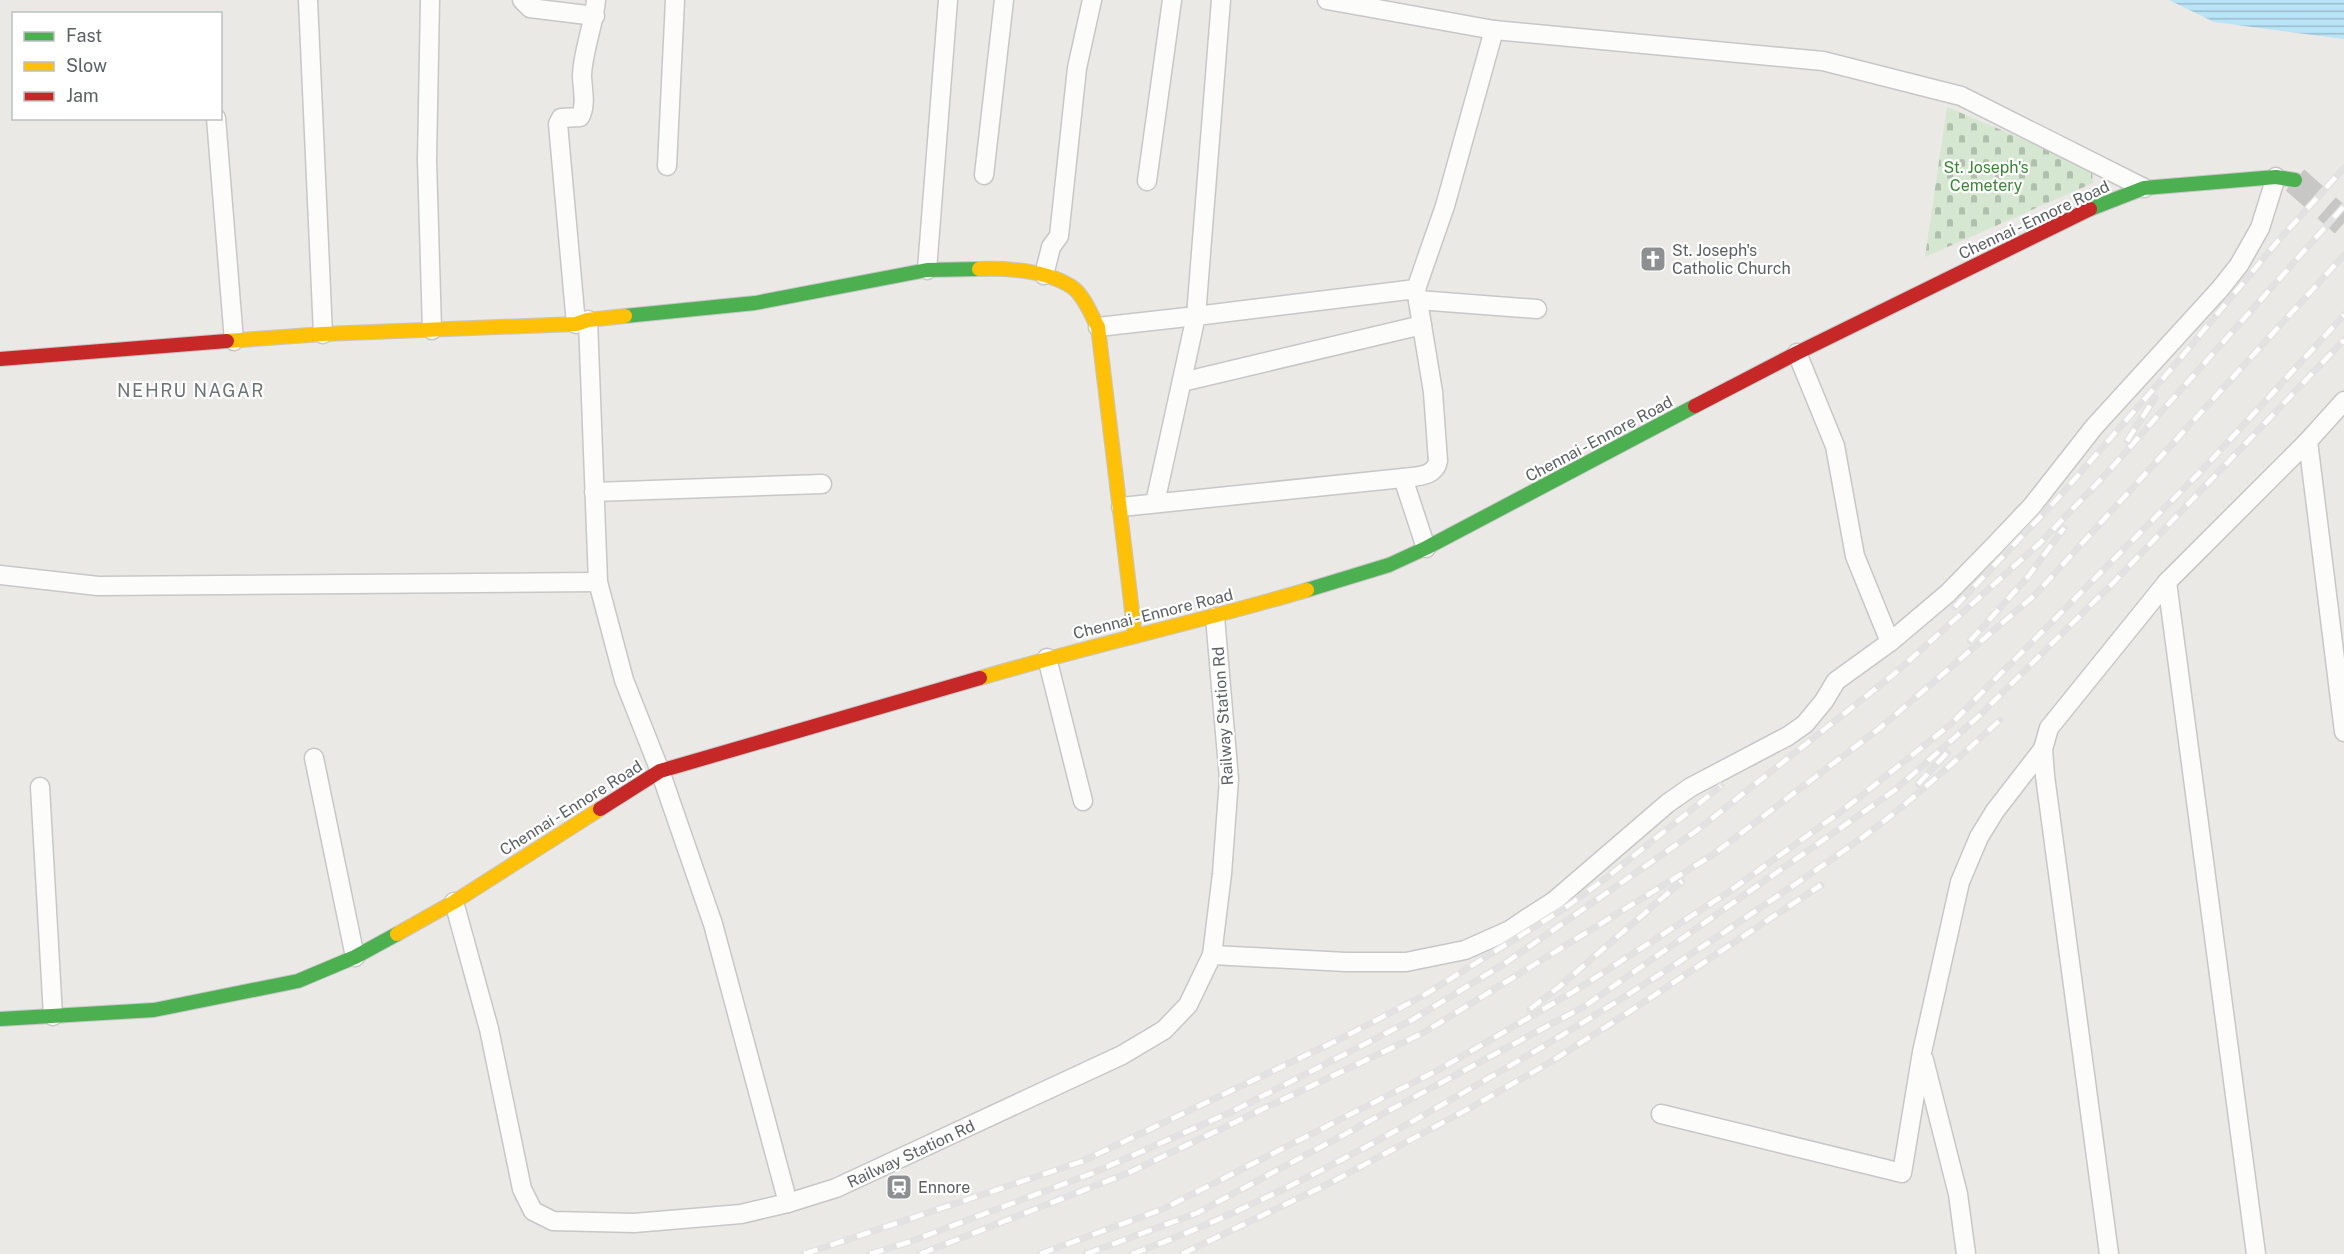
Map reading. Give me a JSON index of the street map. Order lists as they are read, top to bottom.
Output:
{
  "streets": {
    "main road": ["Chennai - Ennore Road"],
    "street": ["Railway Station Rd"]
  },
  "crossings": [
    ["Chennai - Ennore Road", "Railway Station Rd"]
  ],
  "districts": ["NEHRU NAGAR"],
  "parks": ["St. Joseph's Cemetery"],
  "places": {
    "church": ["St. Joseph's Catholic Church"],
    "station": ["Ennore"]
  },
  "legend": ["Fast", "Slow", "Jam"]
}
